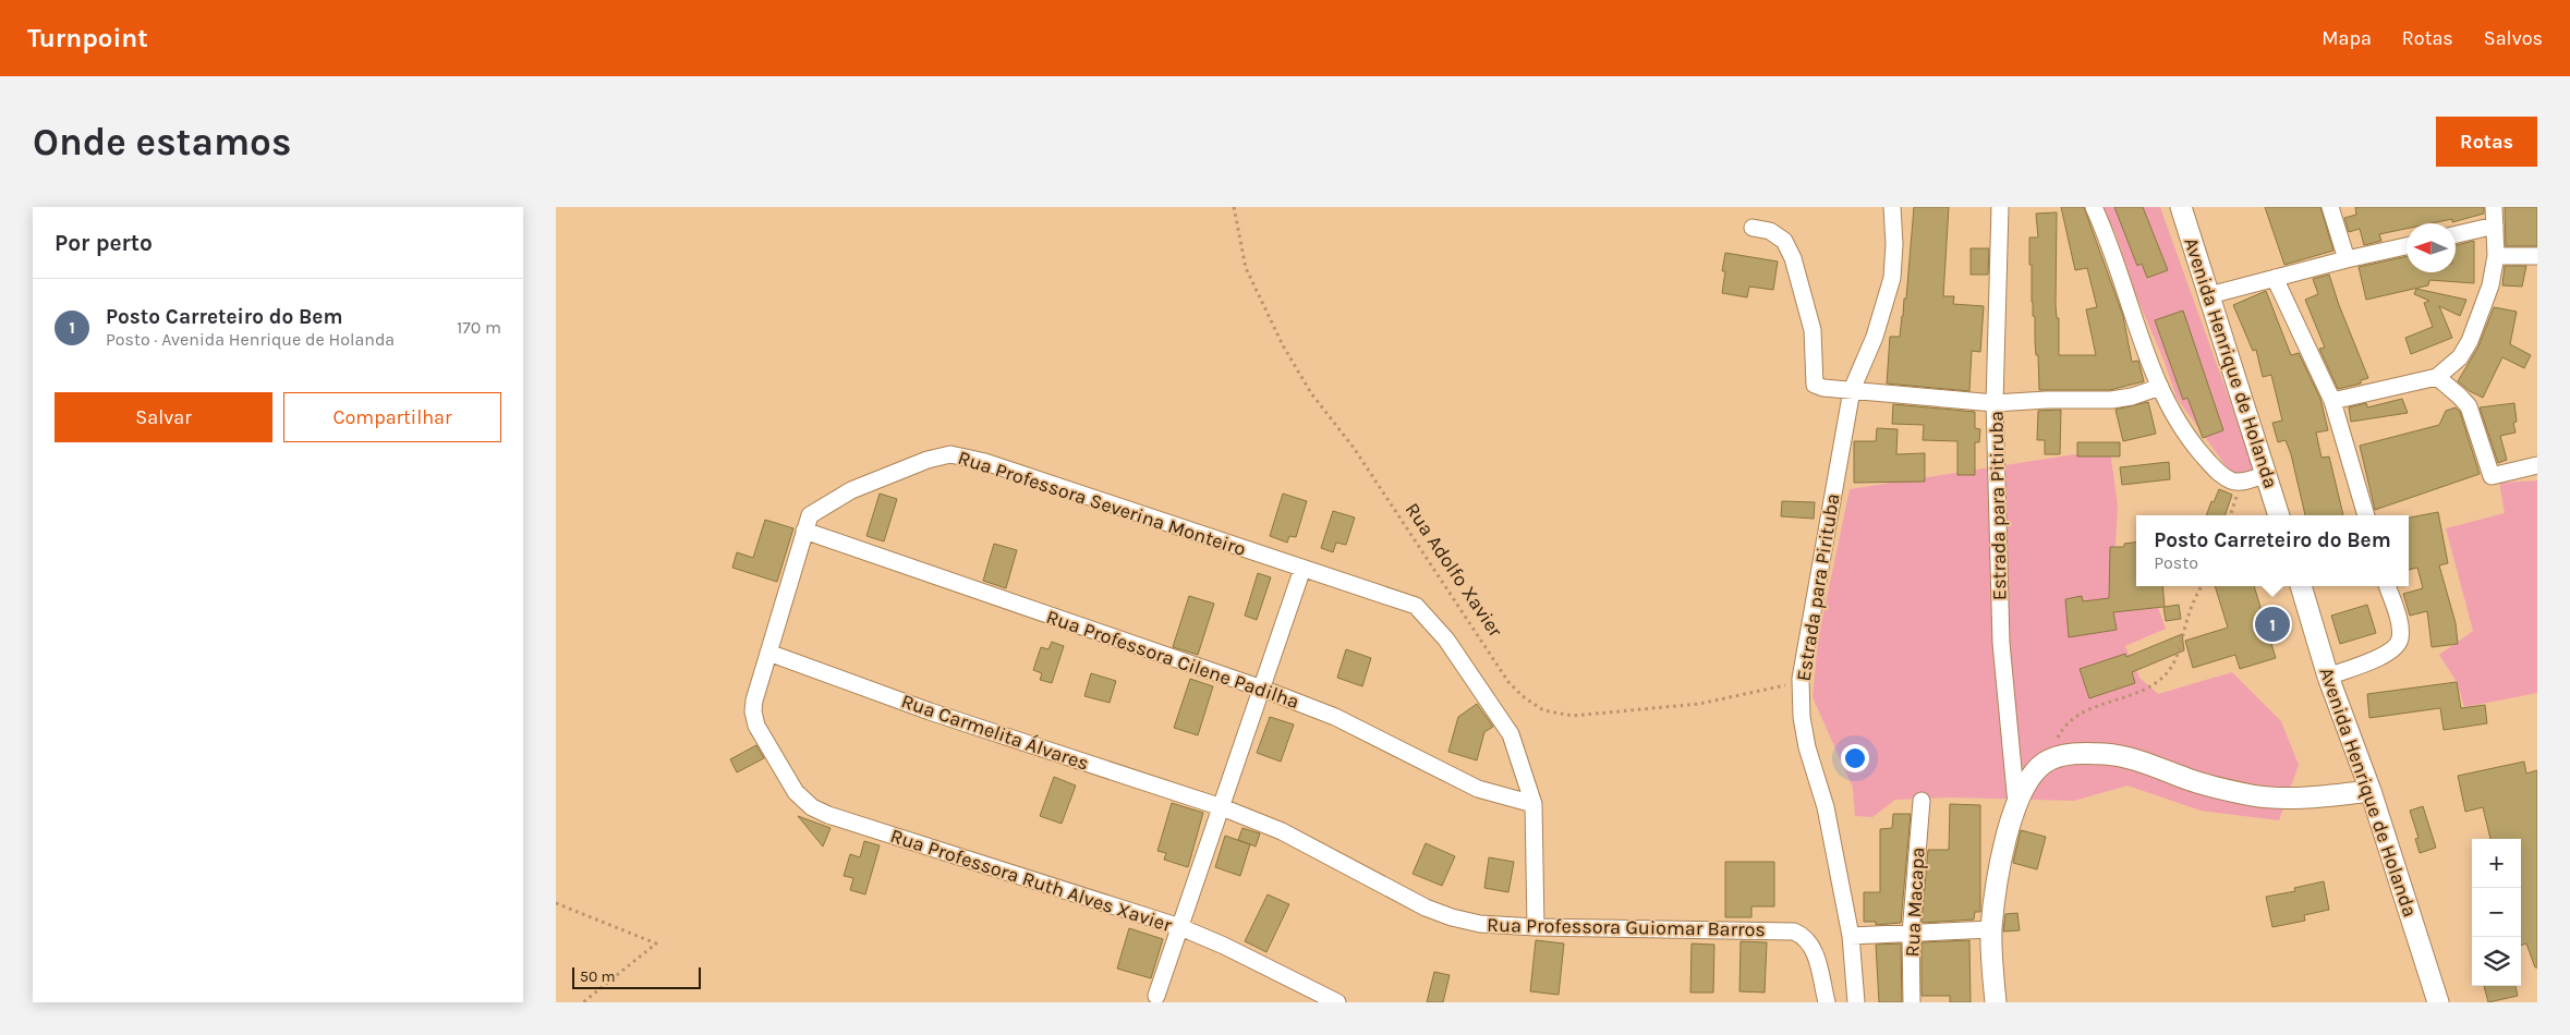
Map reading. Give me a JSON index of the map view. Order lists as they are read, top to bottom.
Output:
{
  "streets": {
    "main road": ["Avenida Henrique de Holanda"],
    "street": [
      "Rua Professora Severina Monteiro",
      "Estrada para Pitiruba",
      "Estrada para Pirituba",
      "Rua Professora Cilene Padilha",
      "Rua Carmelita Álvares",
      "Rua Professora Ruth Alves Xavier",
      "Rua Macapa",
      "Rua Professora Guiomar Barros"
    ],
    "path": ["Rua Adolfo Xavier"]
  },
  "crossings": [
    ["Rua Professora Severina Monteiro", "Rua Professora Cilene Padilha"],
    ["Rua Adolfo Xavier", "Estrada para Pirituba"],
    ["Rua Carmelita Álvares", "Rua Professora Ruth Alves Xavier"],
    ["Rua Carmelita Álvares", "Rua Professora Guiomar Barros"]
  ],
  "scale_bar": "50 m",
  "north": "left",
  "page": {
    "header": "Turnpoint",
    "nav": ["Mapa", "Rotas", "Salvos"],
    "buttons": [
      "Rotas",
      ["Salvar", "Compartilhar"]
    ],
    "title": "Onde estamos",
    "heading": "Por perto",
    "list": [
      {
        "mark": "1",
        "name": "Posto Carreteiro do Bem",
        "note": "Posto · Avenida Henrique de Holanda",
        "value": "170 m"
      }
    ],
    "popup": ["Posto Carreteiro do Bem", "Posto"],
    "pins": "1",
    "map_buttons": ["+", "−"],
    "scale": "50 m"
  }
}
